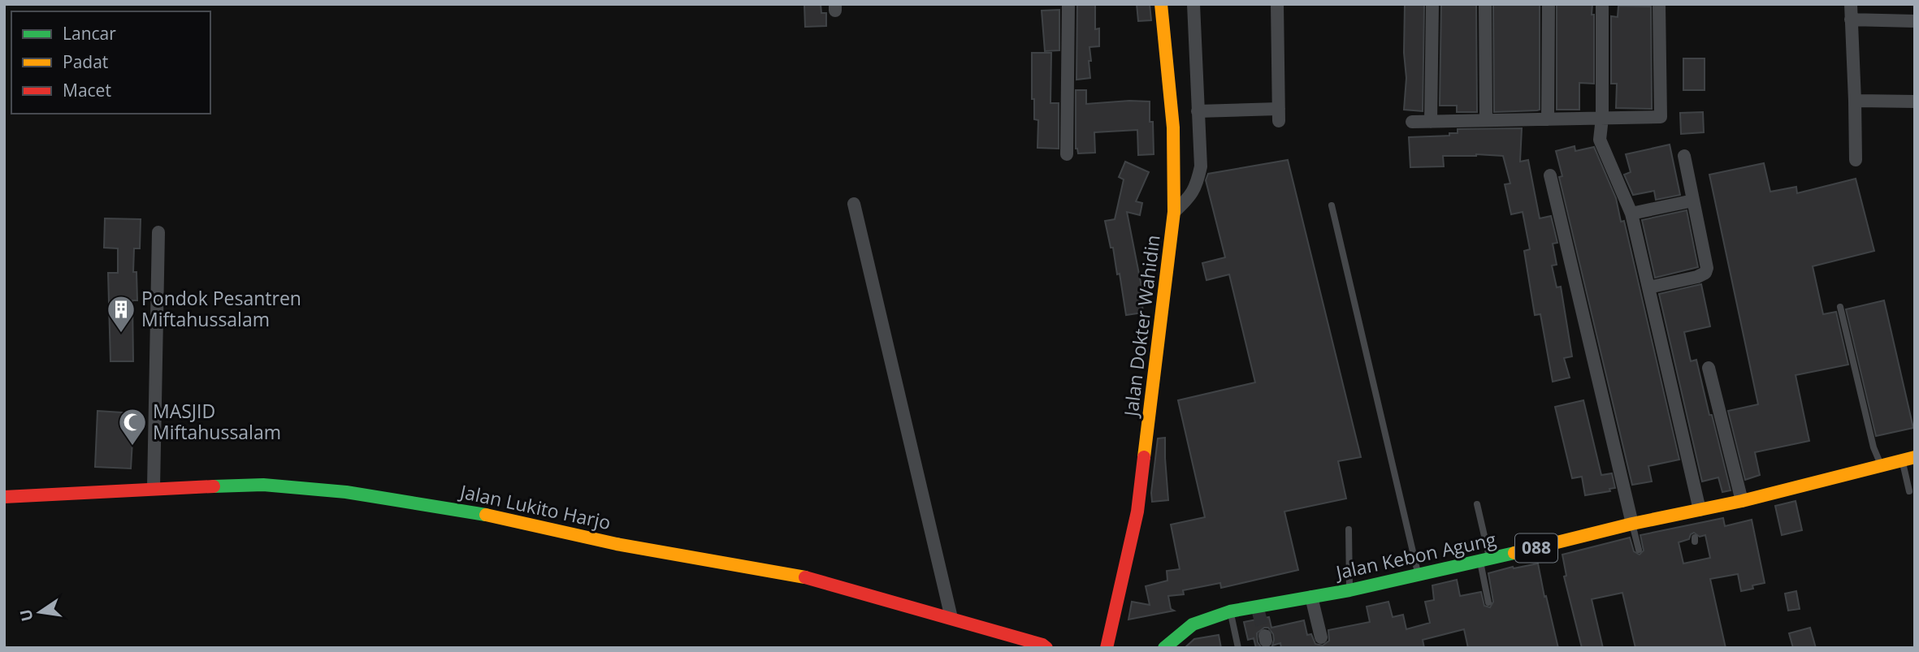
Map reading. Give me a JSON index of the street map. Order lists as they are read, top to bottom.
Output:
{
  "streets": {
    "main road": [
      "Jalan Dokter Wahidin",
      "Jalan Lukito Harjo",
      "088",
      "Jalan Kebon Agung"
    ]
  },
  "places": {
    "building": ["Pondok Pesantren Miftahussalam"],
    "mosque": ["MASJID Miftahussalam"]
  },
  "legend": ["Lancar", "Padat", "Macet"],
  "north": "left"
}
